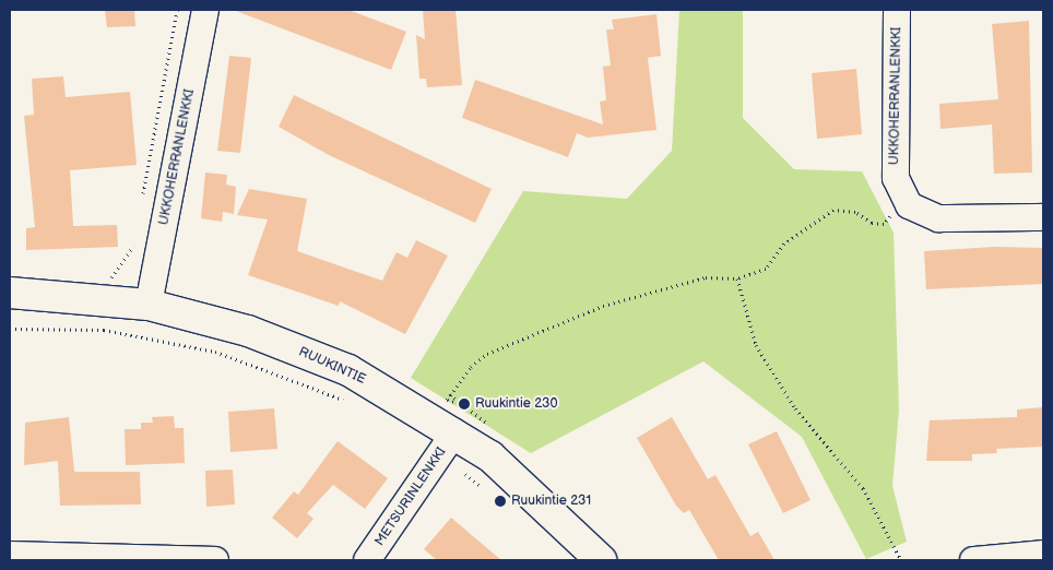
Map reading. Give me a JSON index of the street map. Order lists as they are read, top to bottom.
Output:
{
  "streets": {
    "street": ["UKKOHERRANLENKKI", "RUUKINTIE", "METSURINLENKKI"]
  },
  "crossings": [
    ["UKKOHERRANLENKKI", "RUUKINTIE"],
    ["RUUKINTIE", "METSURINLENKKI"]
  ],
  "places": ["Ruukintie 230", "Ruukintie 231"]
}
